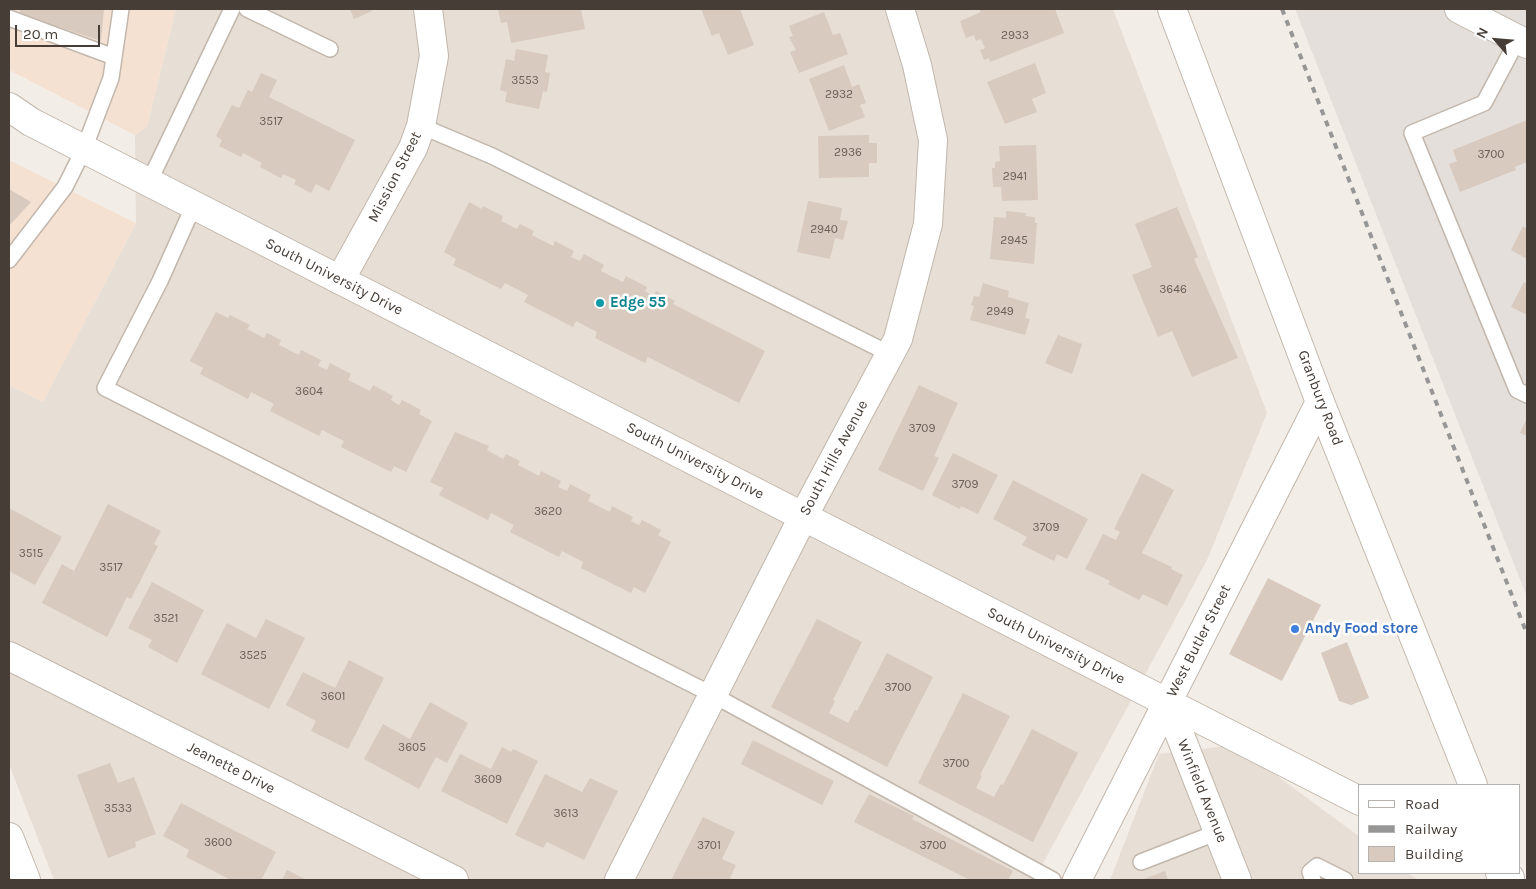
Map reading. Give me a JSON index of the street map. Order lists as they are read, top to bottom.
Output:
{
  "streets": {
    "street": [
      "Mission Street",
      "South University Drive",
      "Granbury Road",
      "South Hills Avenue",
      "West Butler Street",
      "Jeanette Drive",
      "Winfield Avenue"
    ]
  },
  "crossings": [
    ["Mission Street", "South University Drive"],
    ["South University Drive", "South Hills Avenue"],
    ["South University Drive", "West Butler Street"],
    ["South University Drive", "Winfield Avenue"],
    ["Granbury Road", "West Butler Street"],
    ["West Butler Street", "Winfield Avenue"]
  ],
  "places": ["Edge 55", "Andy Food store"],
  "house_numbers": [
    "2933",
    "3553",
    "2932",
    "3517",
    "2936",
    "3700",
    "2941",
    "2940",
    "2945",
    "3646",
    "2949",
    "3604",
    "3709",
    "3709",
    "3620",
    "3709",
    "3515",
    "3517",
    "3521",
    "3525",
    "3700",
    "3601",
    "3605",
    "3700",
    "3609",
    "3533",
    "3613",
    "3600",
    "3701",
    "3700"
  ],
  "legend": ["Road", "Railway", "Building"],
  "scale_bar": "20 m",
  "north": "top left"
}
